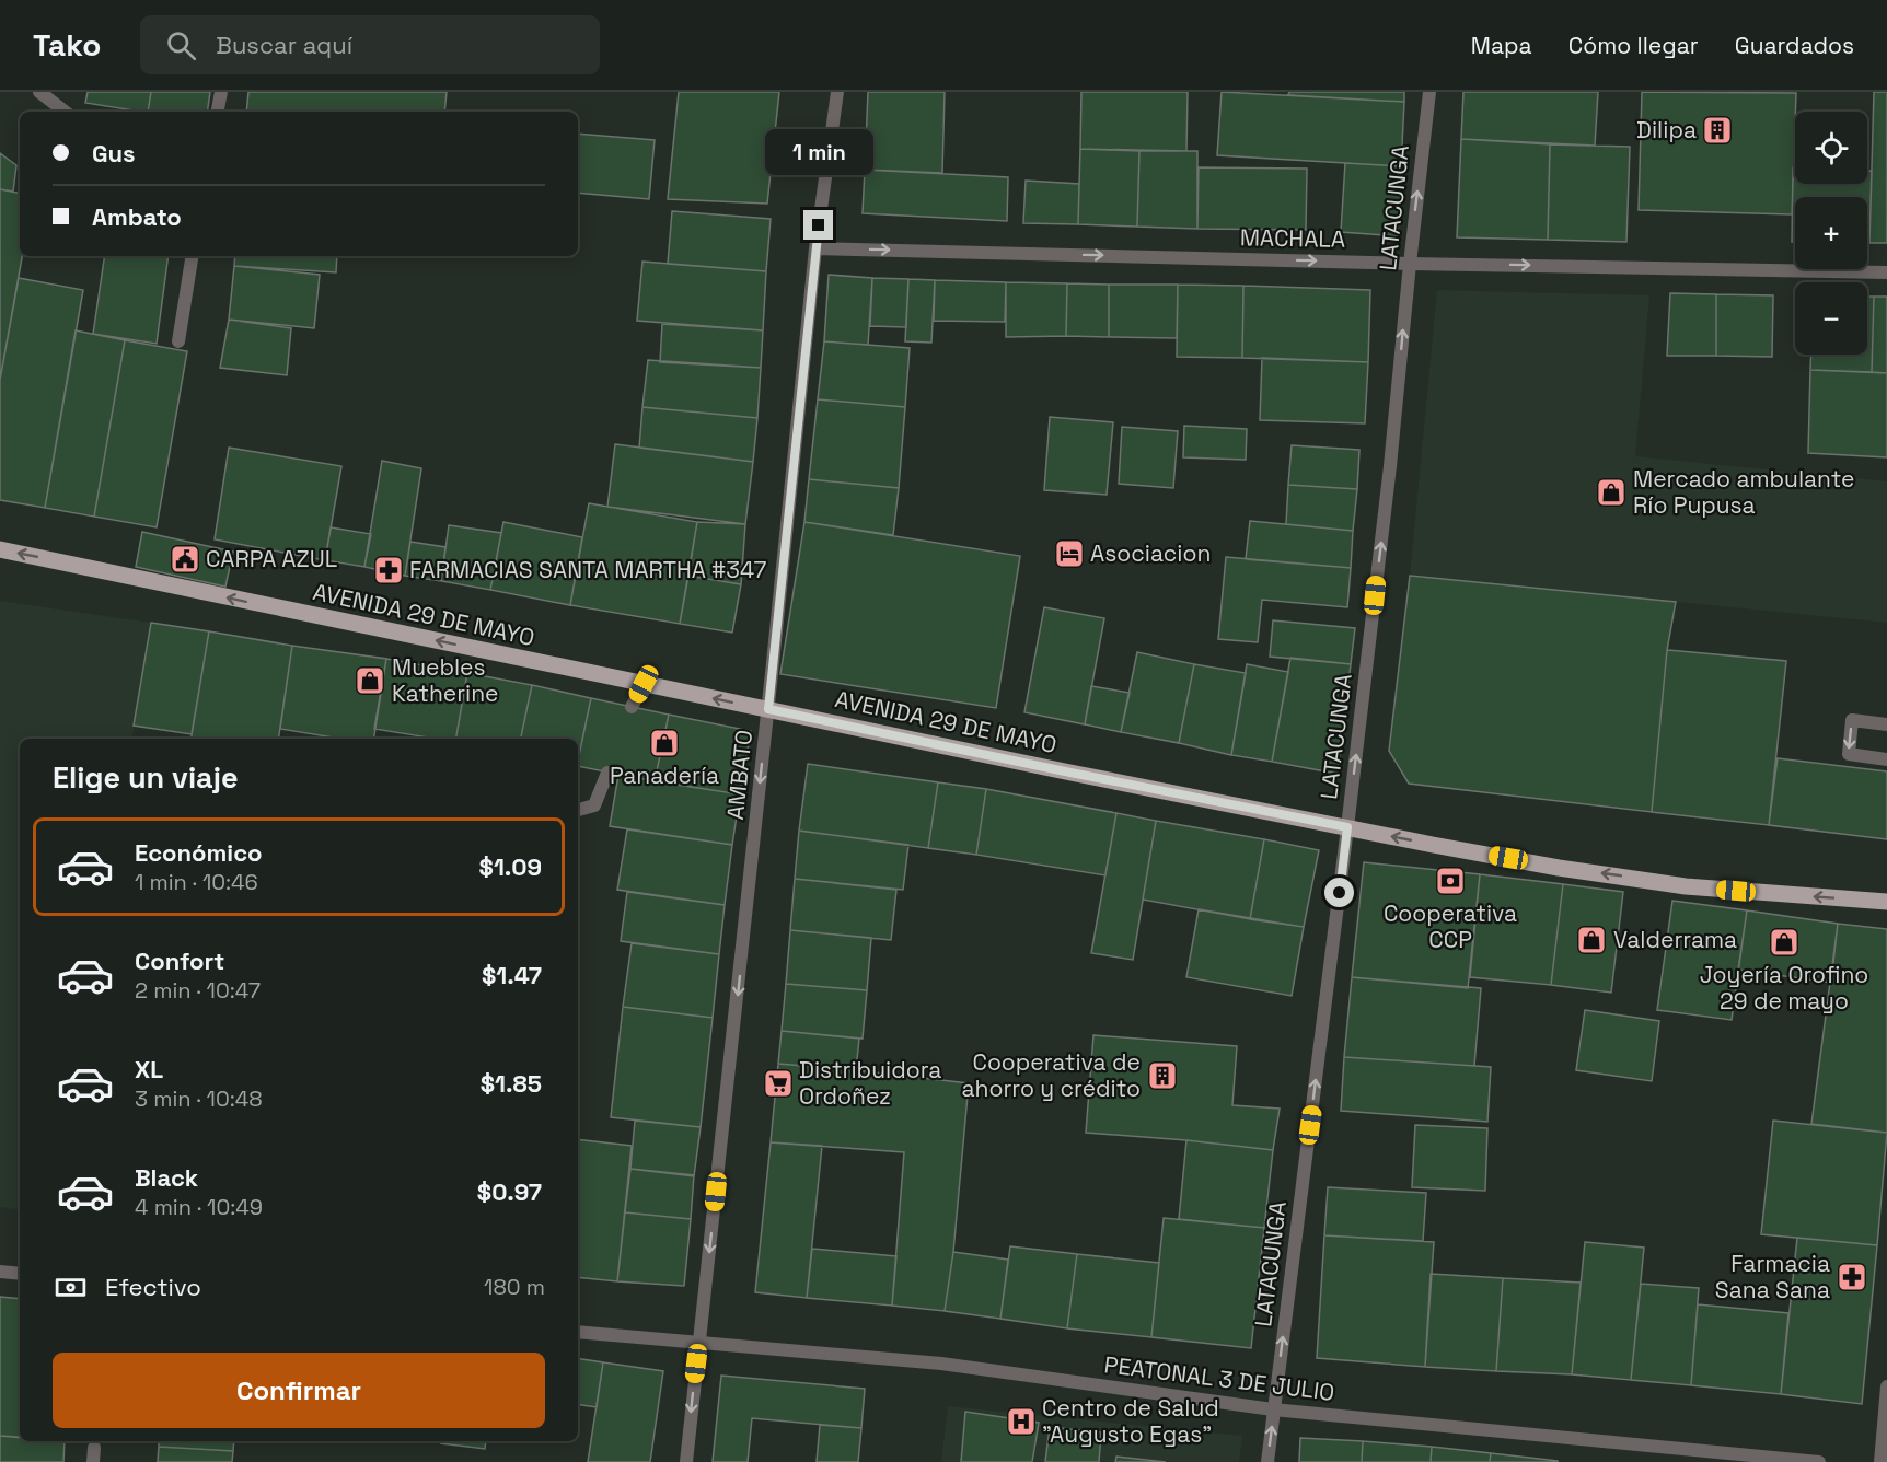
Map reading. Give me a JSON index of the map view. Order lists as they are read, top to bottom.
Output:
{
  "streets": {
    "main road": ["AVENIDA 29 DE MAYO"],
    "street": [
      "LATACUNGA",
      "MACHALA",
      "AMBATO",
      "PEATONAL 3 DE JULIO"
    ]
  },
  "crossings": [
    ["LATACUNGA", "MACHALA"],
    ["LATACUNGA", "AVENIDA 29 DE MAYO"],
    ["LATACUNGA", "PEATONAL 3 DE JULIO"],
    ["MACHALA", "AMBATO"],
    ["AVENIDA 29 DE MAYO", "AMBATO"],
    ["AMBATO", "PEATONAL 3 DE JULIO"]
  ],
  "one_way": [
    "LATACUNGA",
    "MACHALA",
    "AVENIDA 29 DE MAYO",
    "AMBATO"
  ],
  "places": {
    "building": ["Dilipa", "Cooperativa de ahorro y crédito"],
    "shop": [
      "Mercado ambulante Río Pupusa",
      "Muebles Katherine",
      "Panadería",
      "Valderrama",
      "Joyería Orofino 29 de mayo"
    ],
    "hotel": ["Asociacion"],
    "public building": ["CARPA AZUL"],
    "pharmacy": ["FARMACIAS SANTA MARTHA #347", "Farmacia Sana Sana"],
    "bank": ["Cooperativa CCP"],
    "supermarket": ["Distribuidora Ordoñez"],
    "hospital": ["Centro de Salud \"Augusto Egas\""]
  },
  "page": {
    "header": "Tako",
    "search": "Buscar aquí",
    "nav": ["Mapa", "Cómo llegar", "Guardados"],
    "map_buttons": ["+", "−"],
    "banner": ["Gus", "Ambato"],
    "bubble": "1 min",
    "heading": "Elige un viaje",
    "list": [
      {
        "name": "Económico",
        "note": "1 min · 10:46",
        "value": "$1.09"
      },
      {
        "name": "Confort",
        "note": "2 min · 10:47",
        "value": "$1.47"
      },
      {
        "name": "XL",
        "note": "3 min · 10:48",
        "value": "$1.85"
      },
      {
        "name": "Black",
        "note": "4 min · 10:49",
        "value": "$0.97"
      }
    ],
    "pay": ["Efectivo", "180 m"],
    "buttons": "Confirmar"
  }
}
